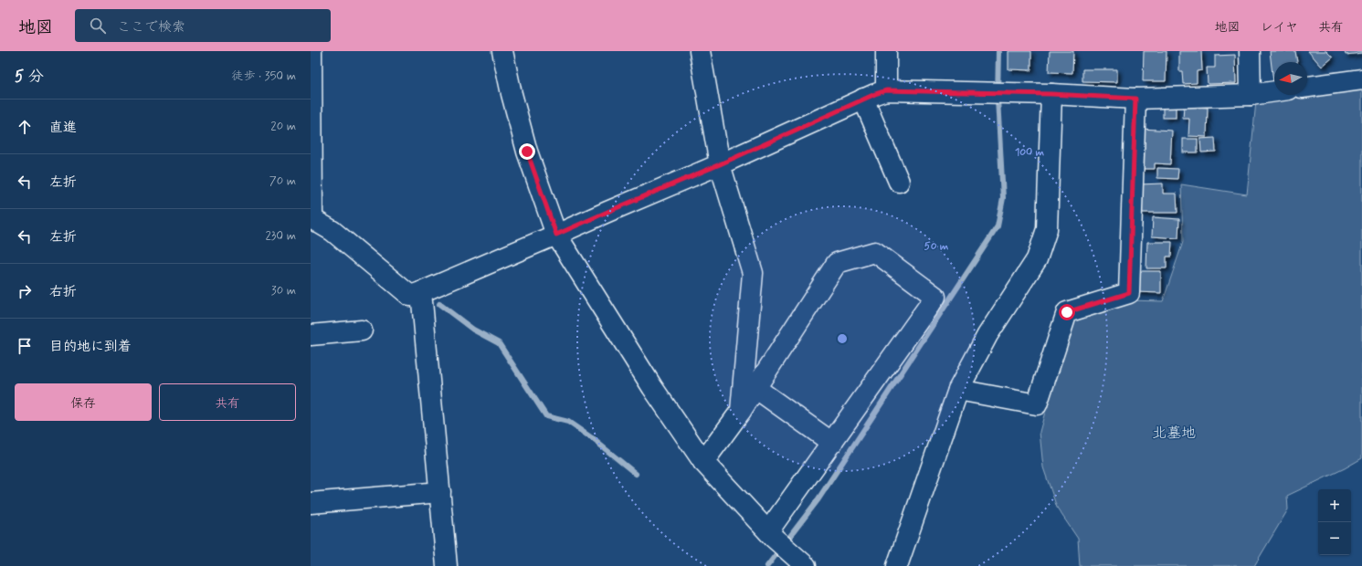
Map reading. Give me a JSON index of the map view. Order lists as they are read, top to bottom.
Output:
{
  "parks": ["北墓地"],
  "north": "left",
  "page": {
    "header": "地図",
    "search": "ここで検索",
    "nav": ["地図", "レイヤ", "共有"],
    "heading": ["5 分", "徒歩 · 350 m"],
    "list": [
      ["直進", "20 m"],
      ["左折", "70 m"],
      ["左折", "230 m"],
      ["右折", "30 m"],
      "目的地に到着"
    ],
    "buttons": ["保存", "共有"],
    "map_buttons": ["+", "−"]
  },
  "rings": ["100 m", "50 m"]
}
